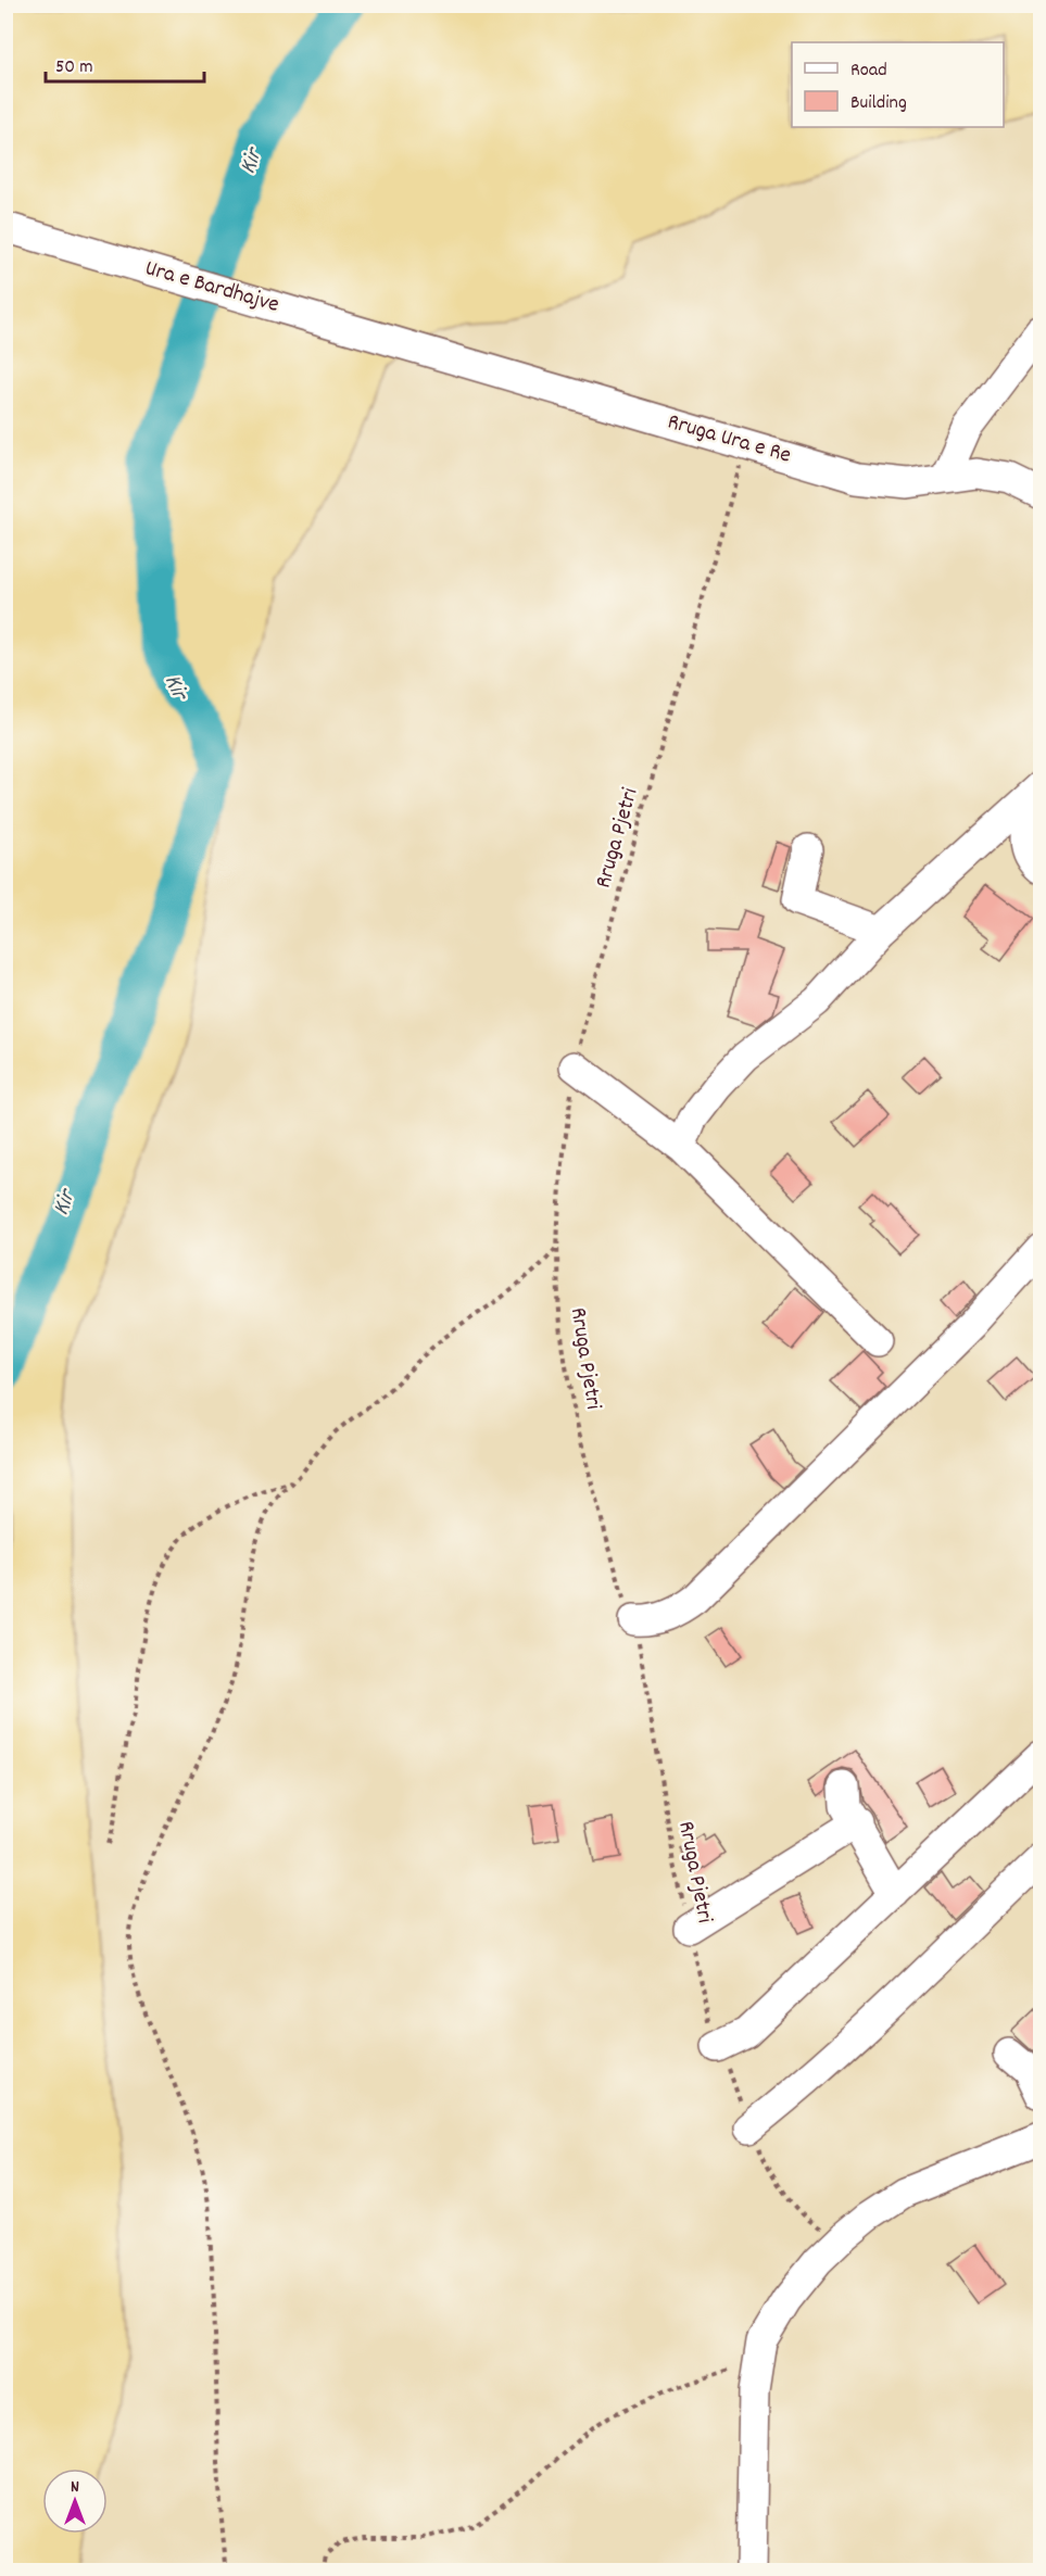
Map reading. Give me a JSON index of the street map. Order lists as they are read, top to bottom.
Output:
{
  "streets": {
    "street": ["Ura e Bardhajve", "Rruga Ura e Re"],
    "path": ["Rruga Pjetri"]
  },
  "crossings": [
    ["Ura e Bardhajve", "Rruga Ura e Re"],
    ["Rruga Ura e Re", "Rruga Pjetri"]
  ],
  "water": ["Kir"],
  "legend": ["Road", "Building"],
  "scale_bar": "50 m",
  "north": "top"
}
